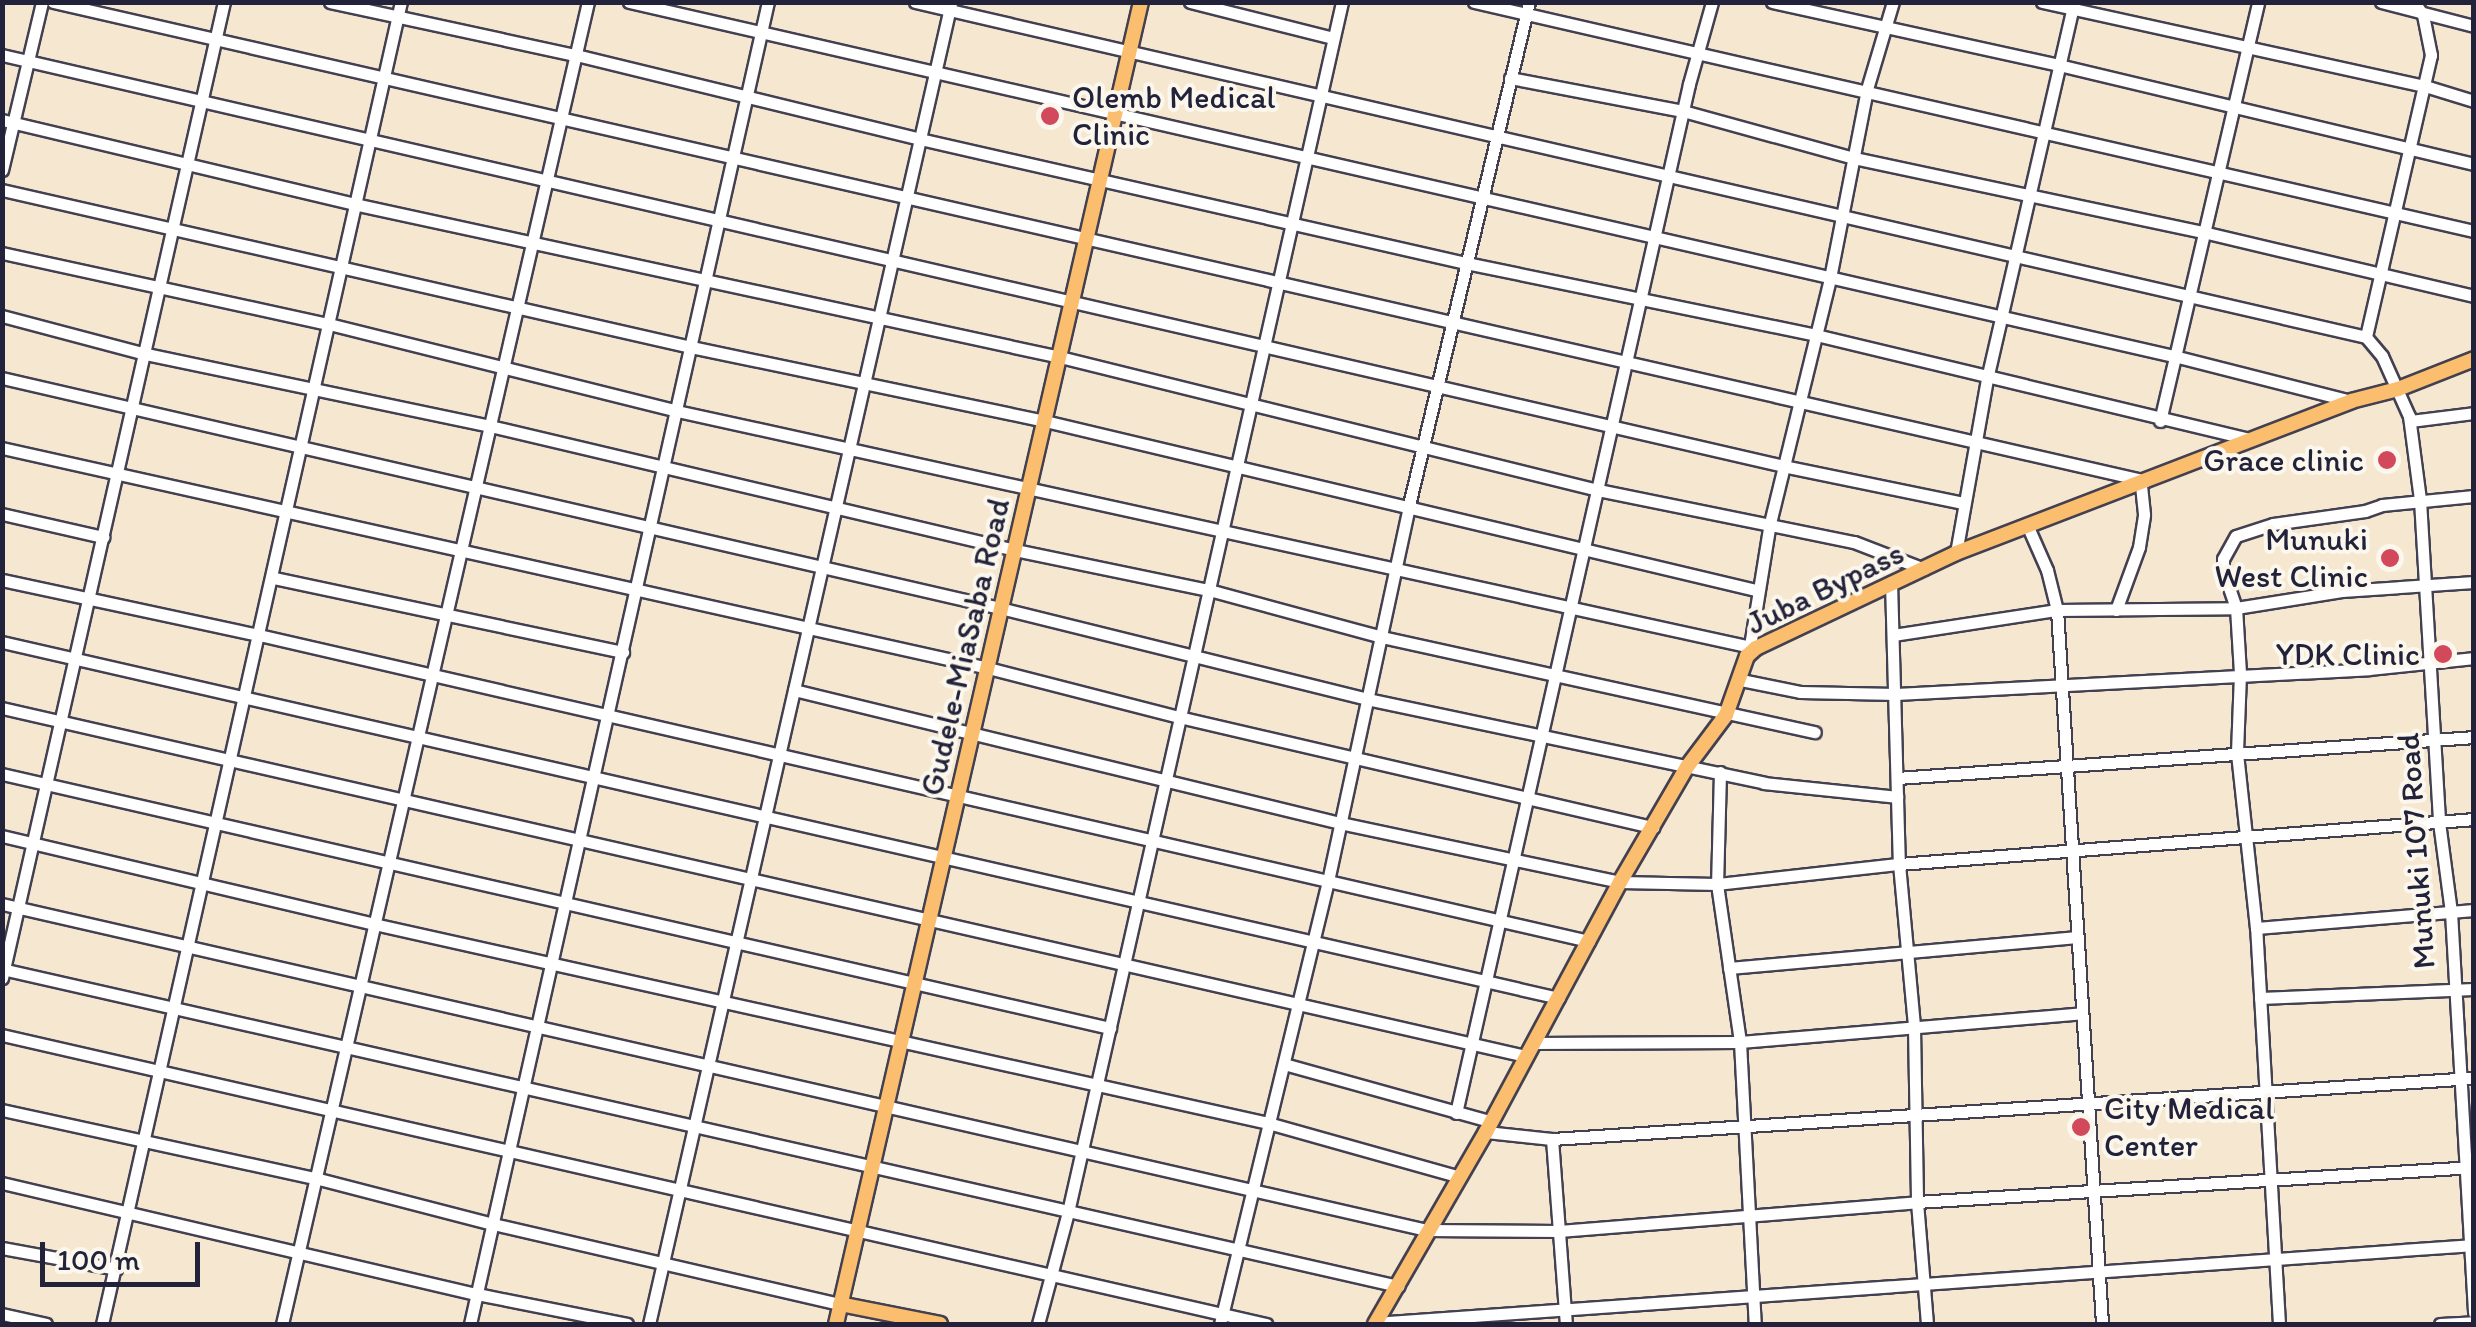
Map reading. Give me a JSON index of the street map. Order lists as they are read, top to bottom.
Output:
{
  "streets": {
    "main road": ["Juba Bypass", "Gudele-MiaSaba Road"],
    "street": ["Munuki 107 Road"]
  },
  "crossings": [
    ["Juba Bypass", "Munuki 107 Road"]
  ],
  "places": [
    "Olemb Medical Clinic",
    "Grace clinic",
    "Munuki West Clinic",
    "YDK Clinic",
    "City Medical Center"
  ],
  "scale_bar": "100 m"
}
